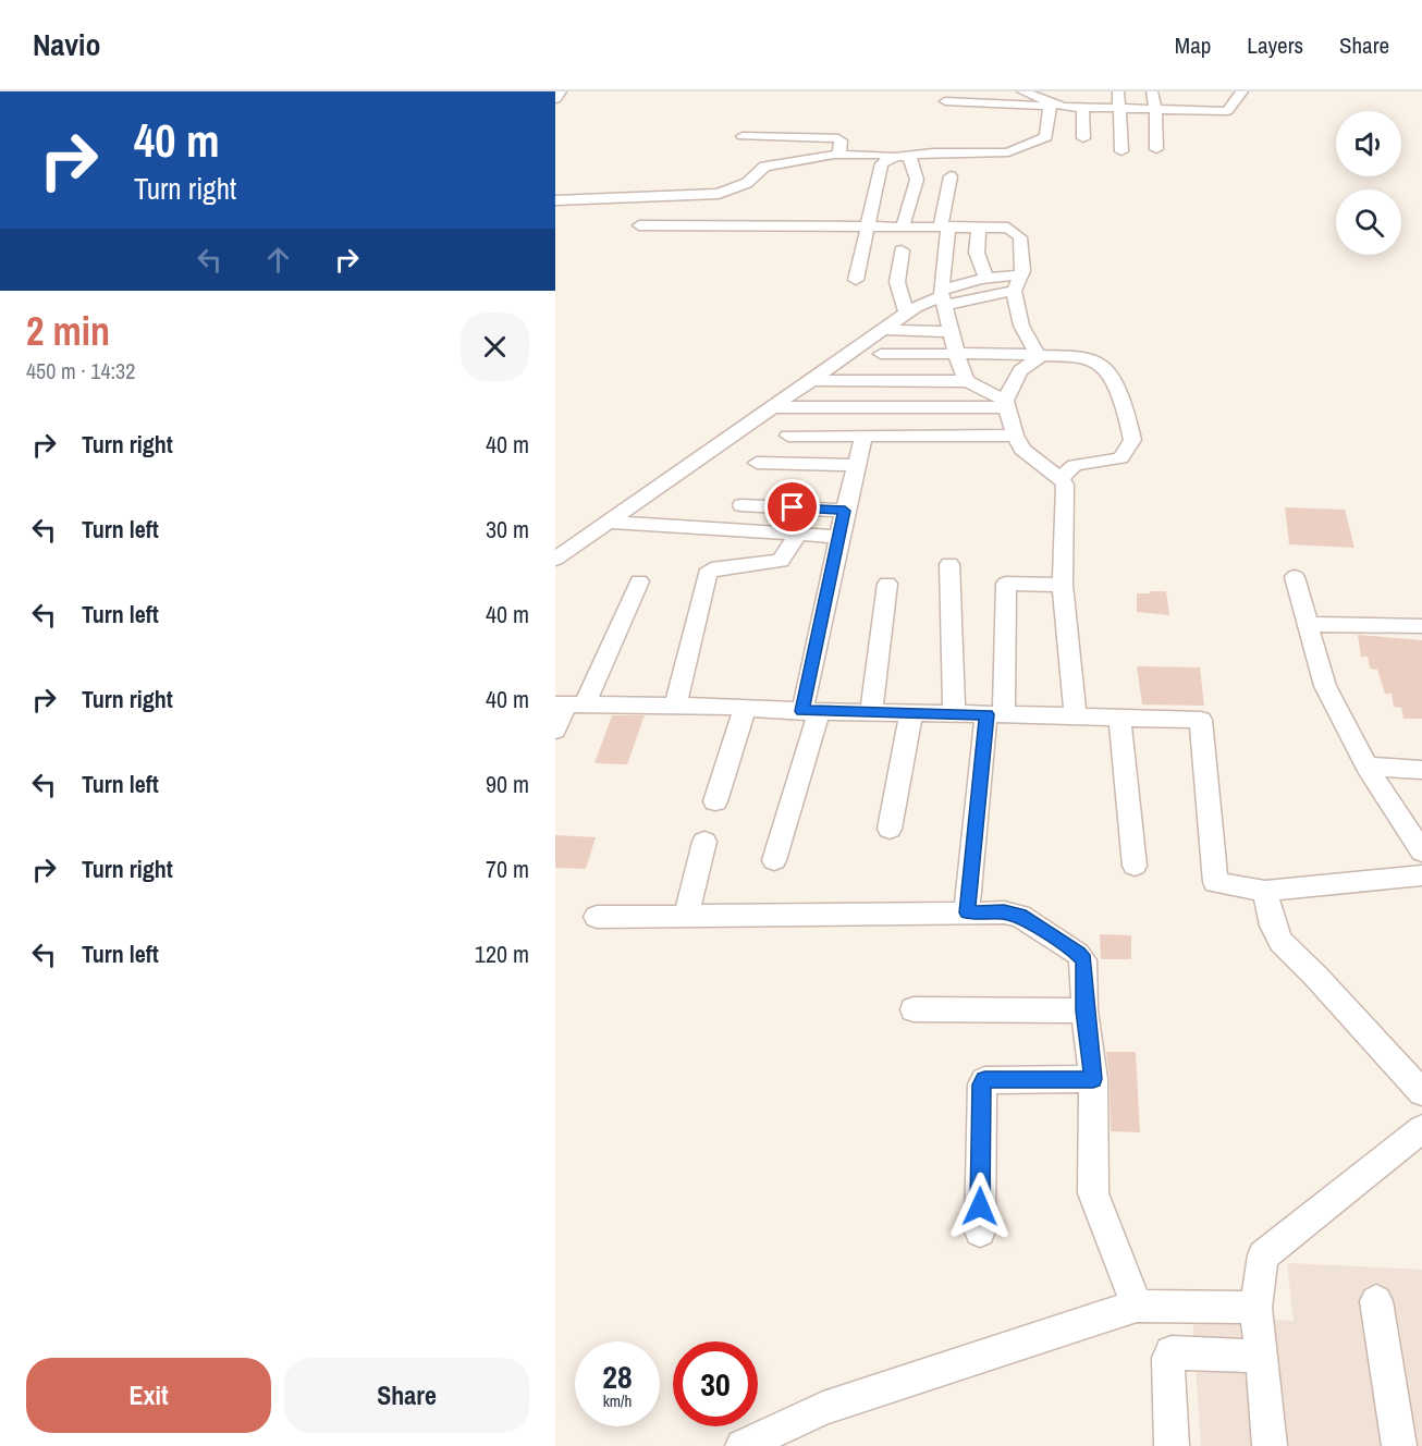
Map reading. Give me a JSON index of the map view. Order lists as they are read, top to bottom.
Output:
{
  "page": {
    "header": "Navio",
    "nav": ["Map", "Layers", "Share"],
    "turn": ["40 m", "Turn right"],
    "heading": ["2 min", "450 m · 14:32"],
    "list": [
      {
        "name": "Turn right",
        "value": "40 m"
      },
      {
        "name": "Turn left",
        "value": "30 m"
      },
      {
        "name": "Turn left",
        "value": "40 m"
      },
      {
        "name": "Turn right",
        "value": "40 m"
      },
      {
        "name": "Turn left",
        "value": "90 m"
      },
      {
        "name": "Turn right",
        "value": "70 m"
      },
      {
        "name": "Turn left",
        "value": "120 m"
      }
    ],
    "speed": "28 km/h",
    "limit": "30",
    "buttons": ["Exit", "Share"]
  }
}
